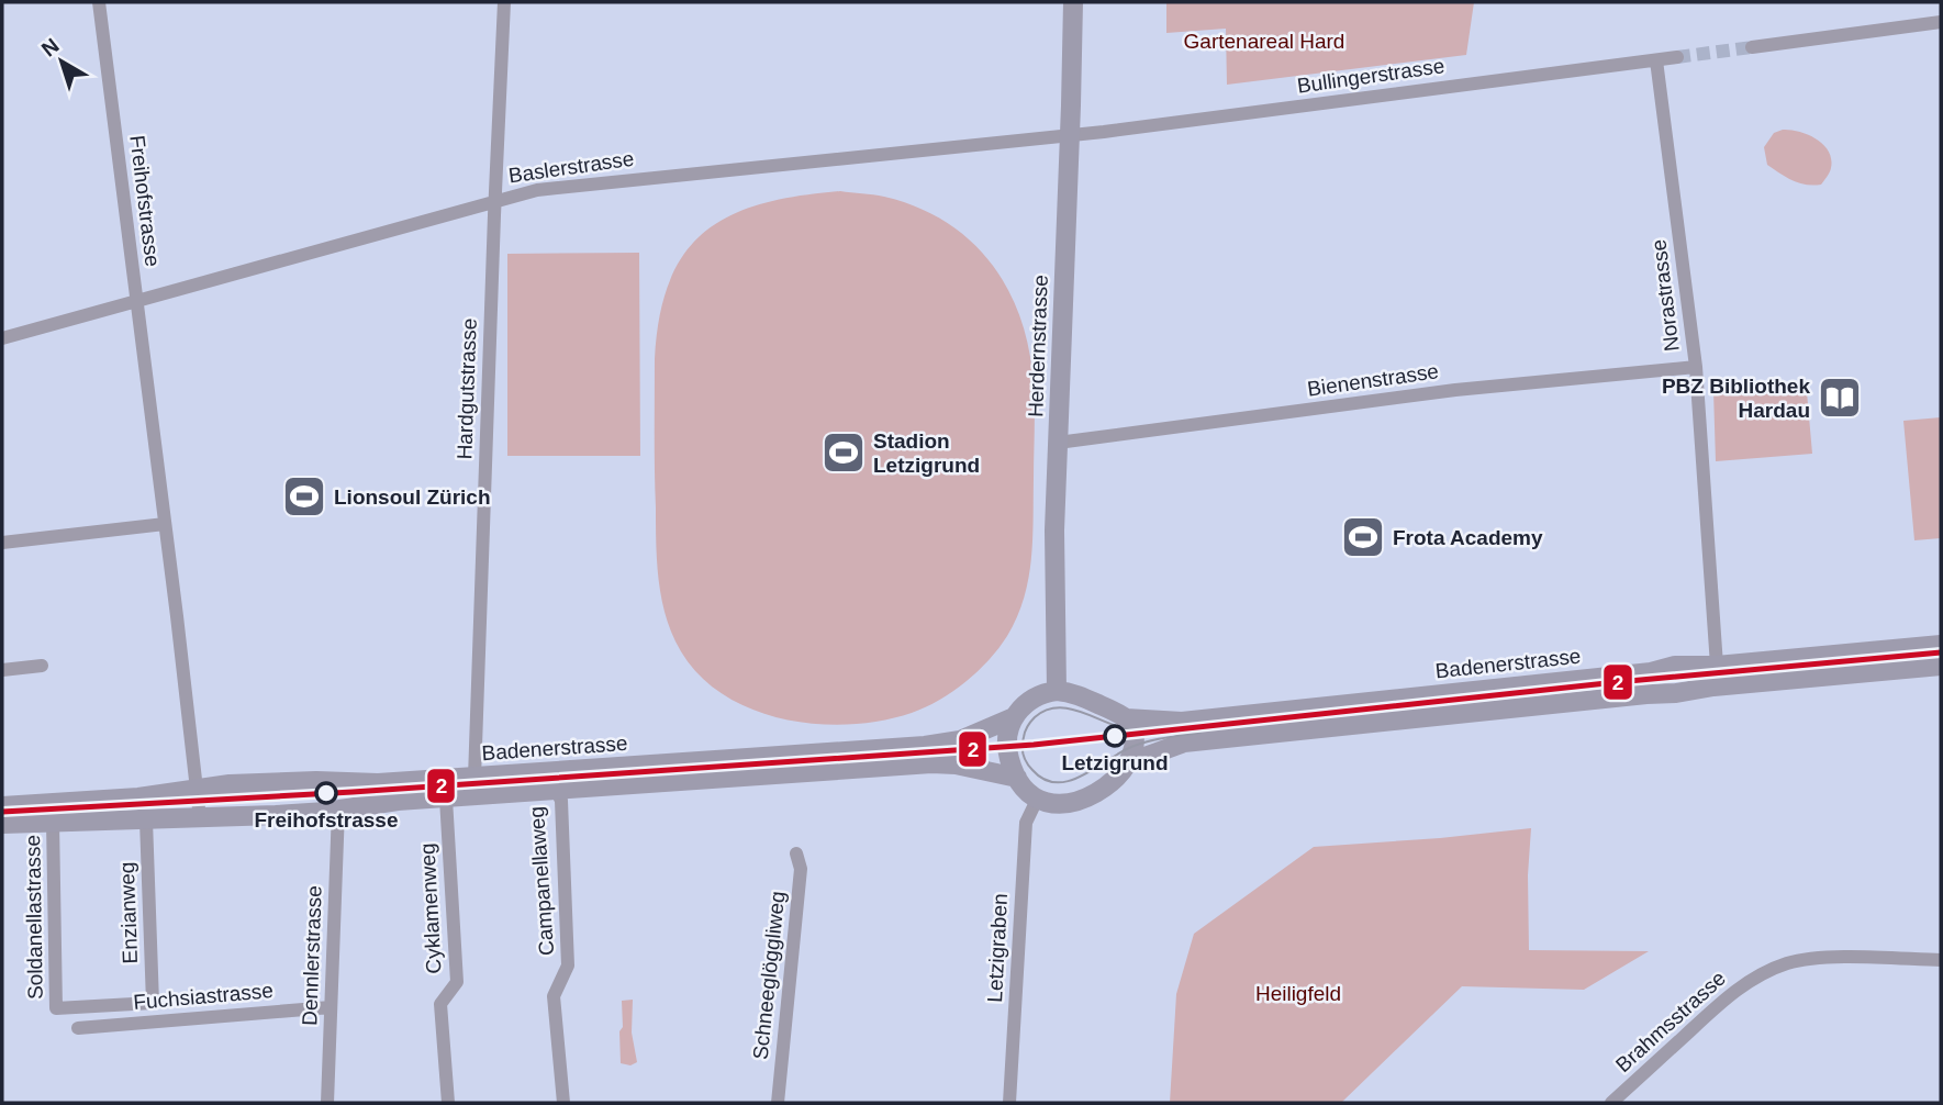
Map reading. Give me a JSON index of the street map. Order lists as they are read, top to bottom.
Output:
{
  "streets": {
    "street": [
      "Bullingerstrasse",
      "Baslerstrasse",
      "Freihofstrasse",
      "Norastrasse",
      "Herdernstrasse",
      "Bienenstrasse",
      "Hardgutstrasse",
      "Badenerstrasse",
      "Campanellaweg",
      "Cyklamenweg",
      "Enzianweg",
      "Soldanellastrasse",
      "Letzigraben",
      "Dennlerstrasse",
      "Schneeglöggliweg",
      "Fuchsiastrasse",
      "Brahmsstrasse"
    ]
  },
  "crossings": [
    ["Bullingerstrasse", "Baslerstrasse"],
    ["Bullingerstrasse", "Norastrasse"],
    ["Bullingerstrasse", "Herdernstrasse"],
    ["Baslerstrasse", "Freihofstrasse"],
    ["Baslerstrasse", "Herdernstrasse"],
    ["Baslerstrasse", "Hardgutstrasse"],
    ["Freihofstrasse", "Badenerstrasse"],
    ["Norastrasse", "Bienenstrasse"],
    ["Norastrasse", "Badenerstrasse"],
    ["Herdernstrasse", "Bienenstrasse"],
    ["Herdernstrasse", "Badenerstrasse"],
    ["Herdernstrasse", "Letzigraben"],
    ["Hardgutstrasse", "Badenerstrasse"],
    ["Badenerstrasse", "Campanellaweg"],
    ["Badenerstrasse", "Cyklamenweg"],
    ["Badenerstrasse", "Enzianweg"],
    ["Badenerstrasse", "Soldanellastrasse"],
    ["Badenerstrasse", "Letzigraben"],
    ["Badenerstrasse", "Dennlerstrasse"],
    ["Enzianweg", "Soldanellastrasse"],
    ["Dennlerstrasse", "Fuchsiastrasse"]
  ],
  "parks": ["Gartenareal Hard", "Heiligfeld"],
  "places": {
    "library": ["PBZ Bibliothek Hardau"],
    "sports": ["Stadion Letzigrund", "Lionsoul Zürich", "Frota Academy"],
    "other": ["Letzigrund", "Freihofstrasse"]
  },
  "lines": ["transit line 2"],
  "north": "top left"
}
